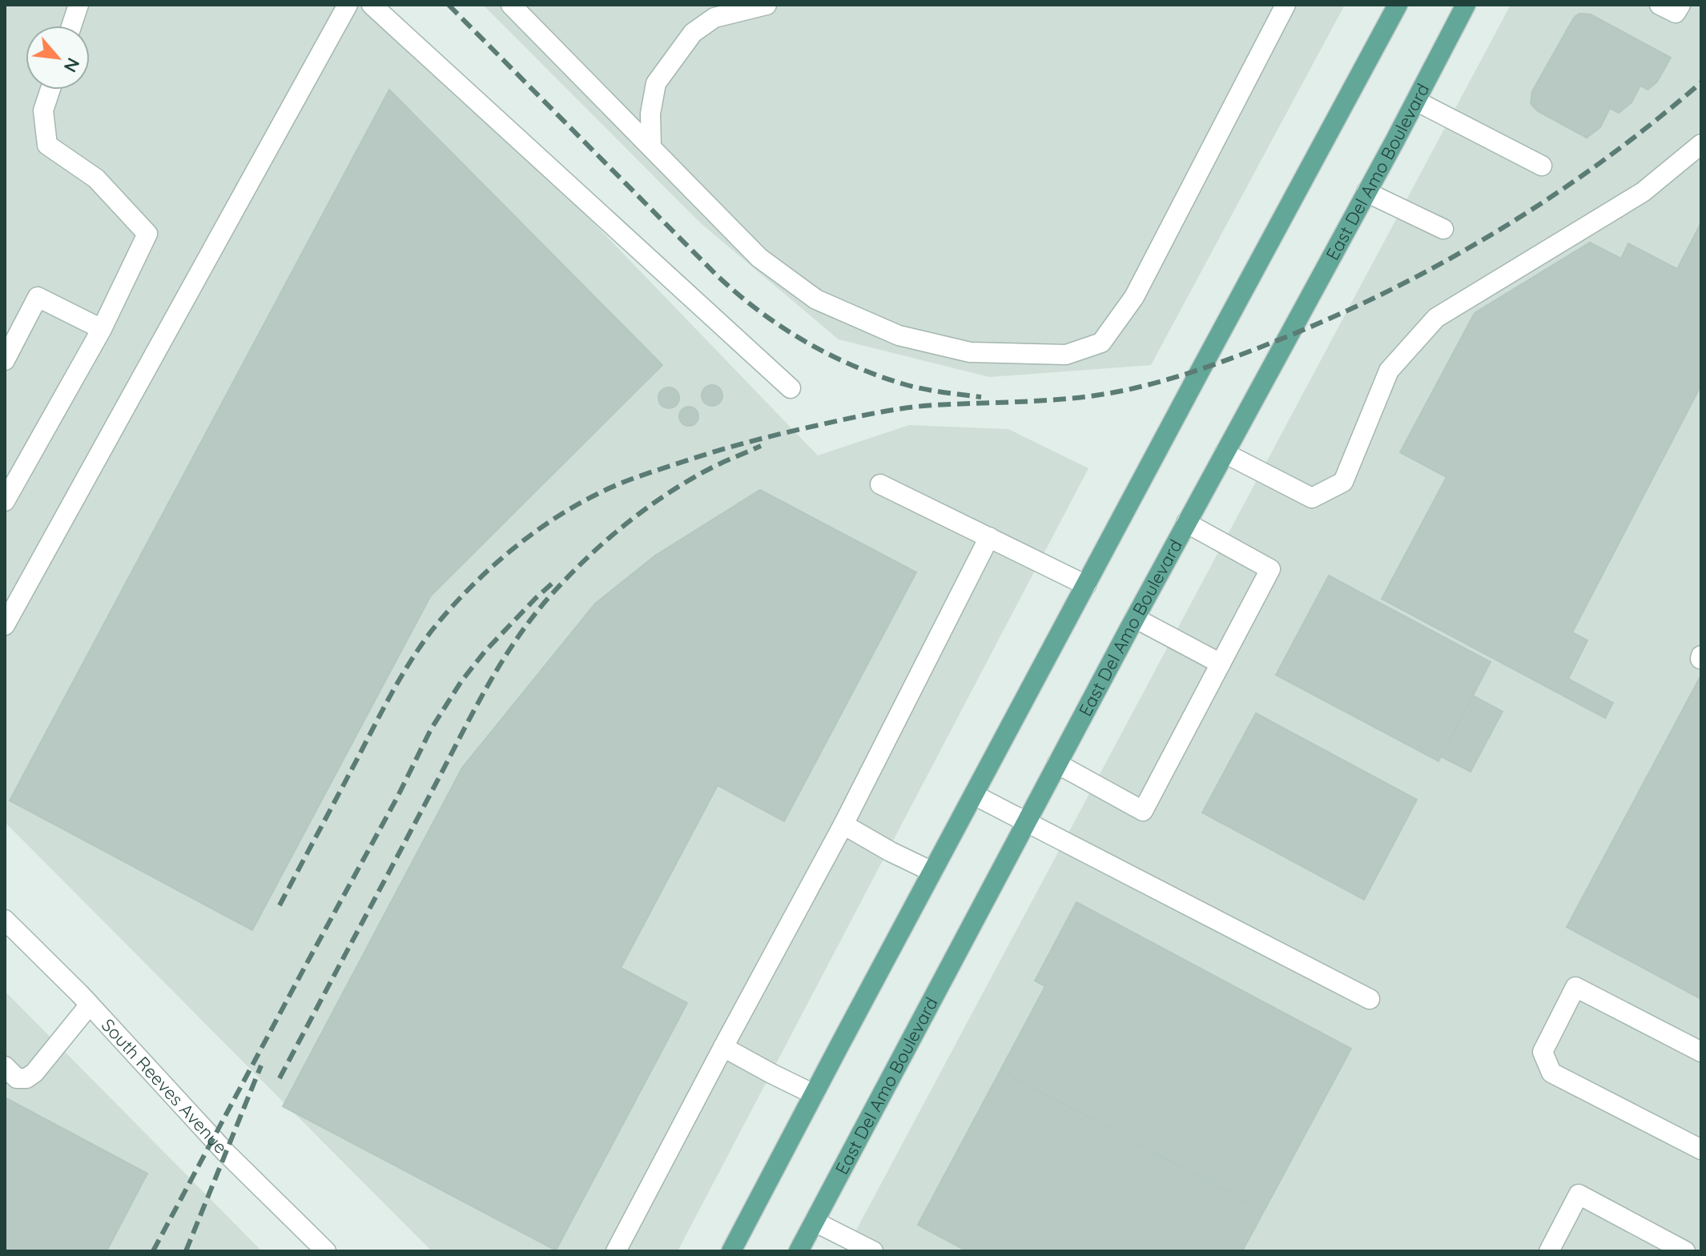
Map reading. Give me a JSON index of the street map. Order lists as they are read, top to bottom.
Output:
{
  "streets": {
    "main road": ["East Del Amo Boulevard"],
    "lane": ["South Reeves Avenue"]
  },
  "north": "bottom right"
}
